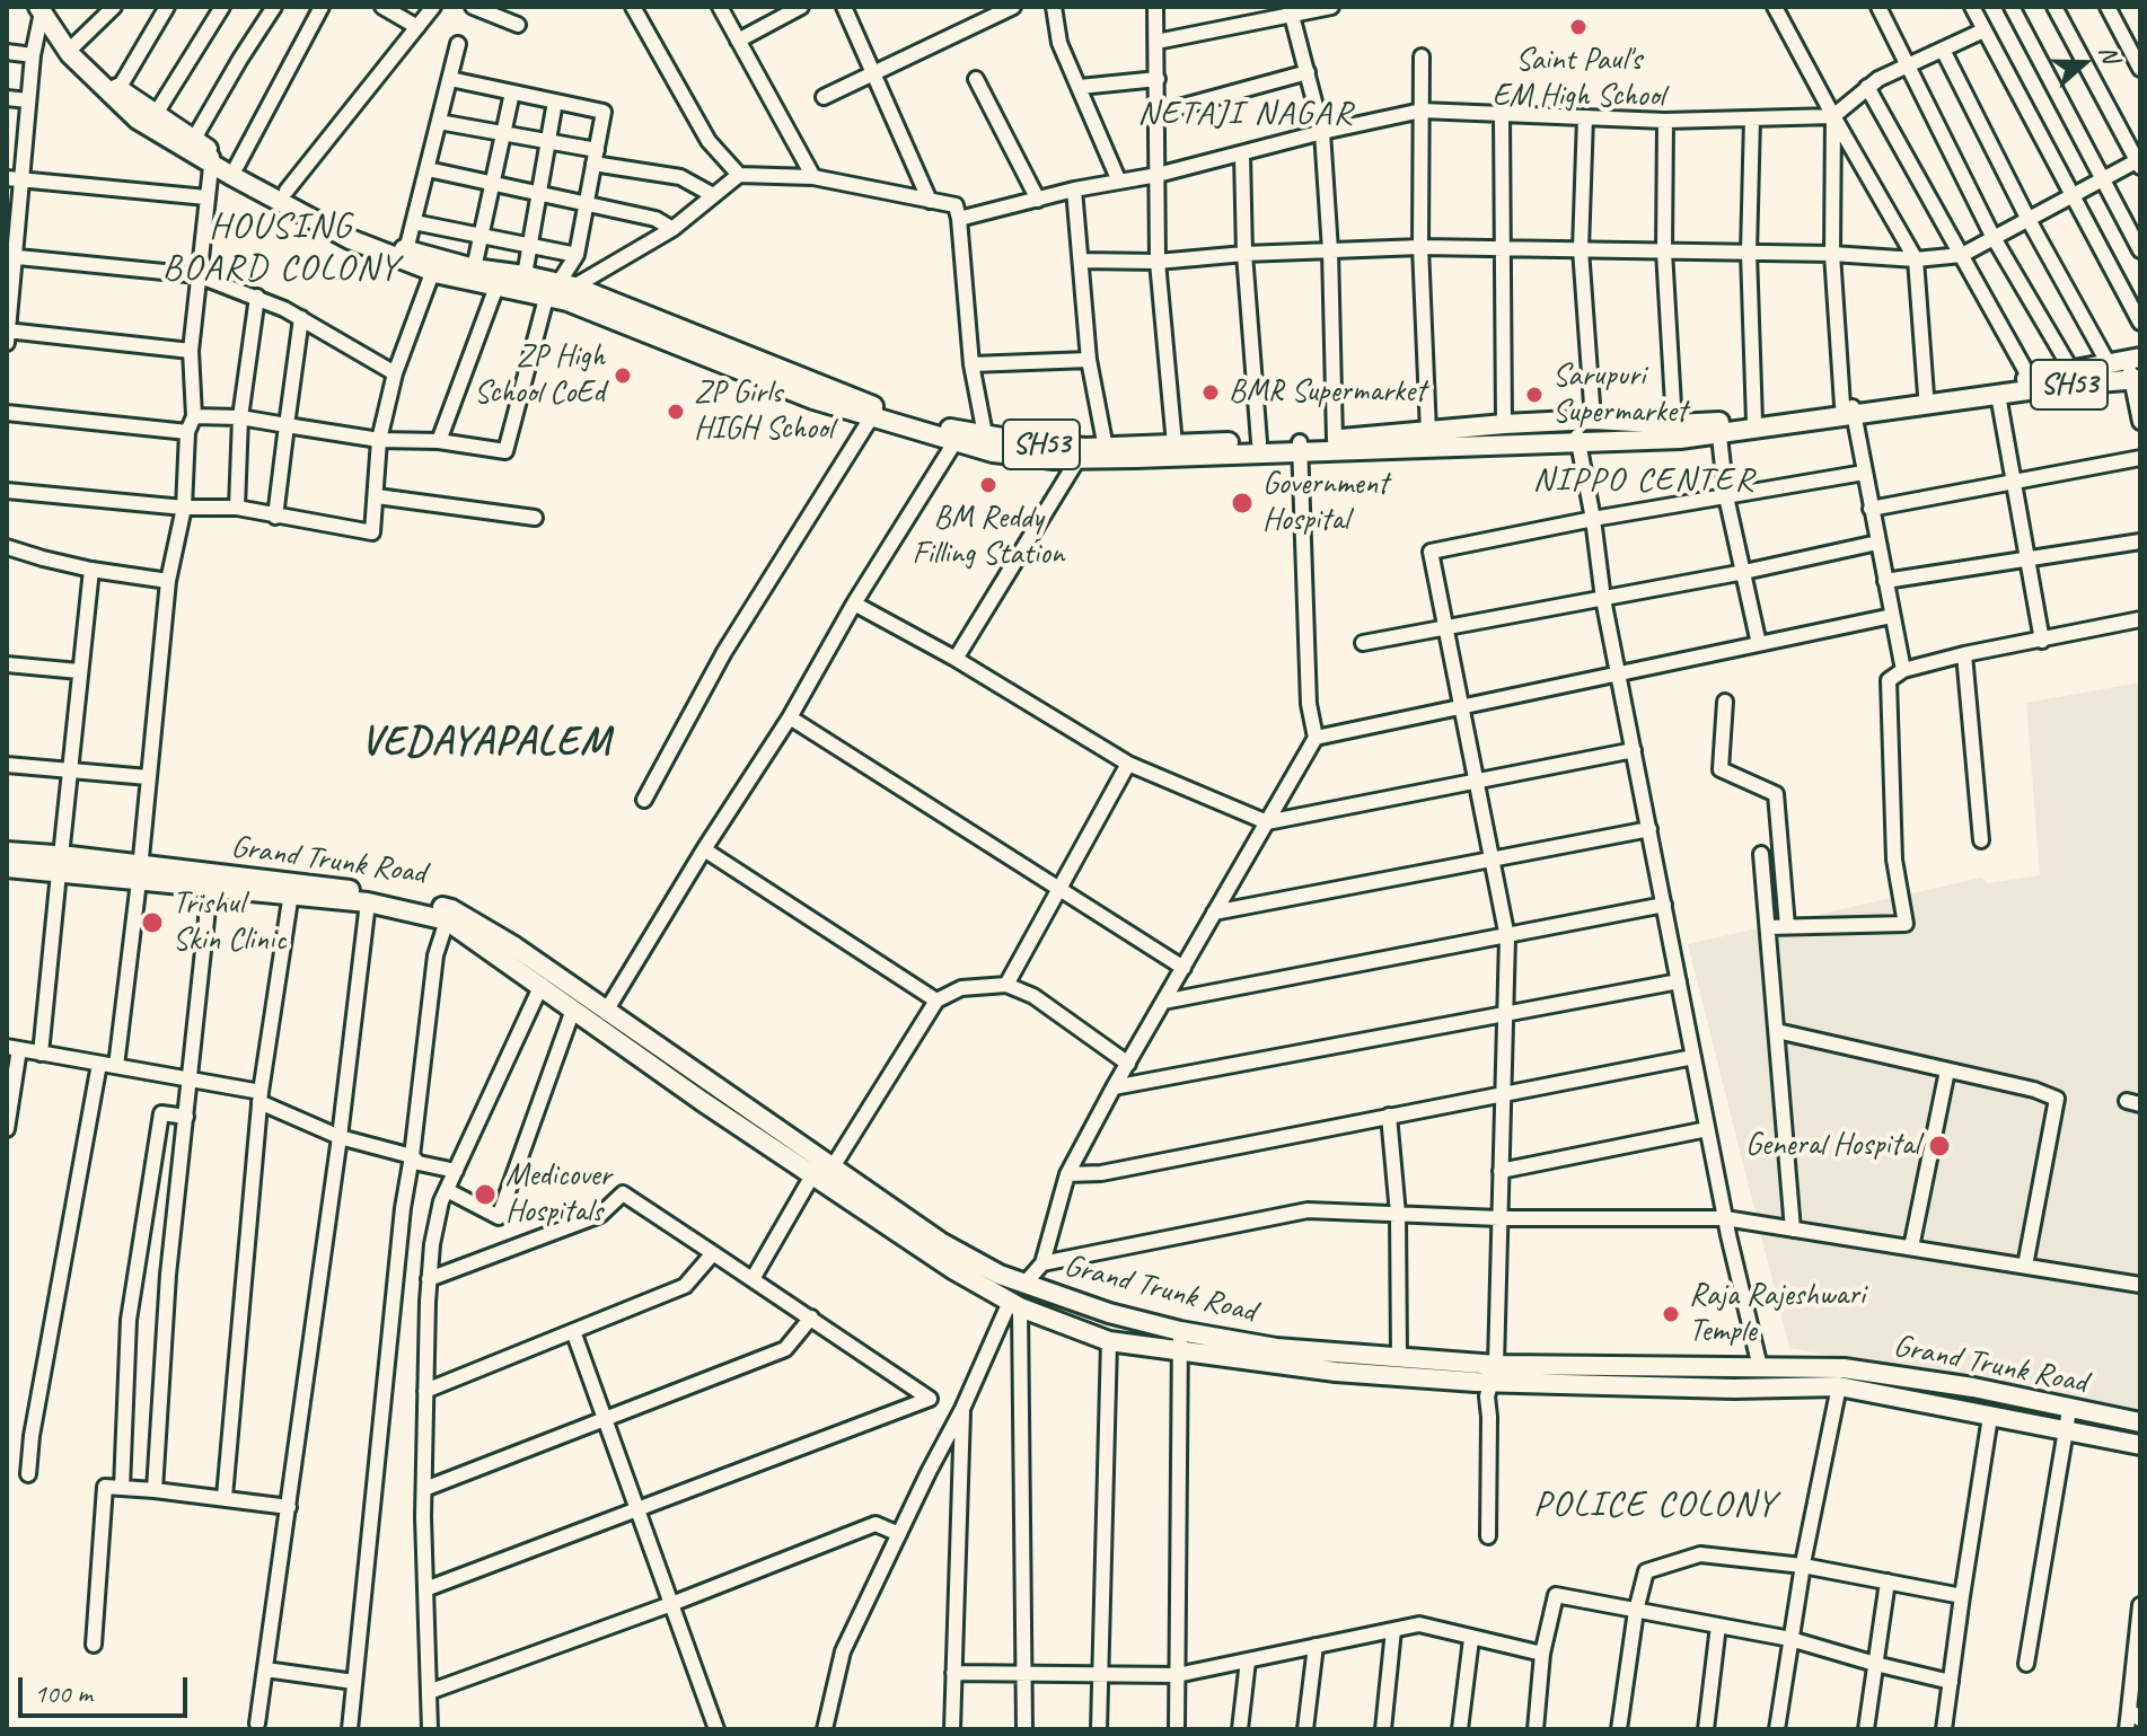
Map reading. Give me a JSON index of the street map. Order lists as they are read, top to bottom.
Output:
{
  "streets": {
    "main road": ["SH53", "Grand Trunk Road"]
  },
  "districts": [
    "NETAJI NAGAR",
    "HOUSING BOARD COLONY",
    "NIPPO CENTER",
    "VEDAYAPALEM",
    "POLICE COLONY"
  ],
  "places": [
    "Saint Paul's EM High School",
    "ZP High School CoEd",
    "BMR Supermarket",
    "Sarupuri Supermarket",
    "ZP Girls HIGH School",
    "BM Reddy Filling Station",
    "Government Hospital",
    "Trishul Skin Clinic",
    "General Hospital",
    "Medicover Hospitals",
    "Raja Rajeshwari Temple"
  ],
  "scale_bar": "100 m",
  "north": "right"
}
